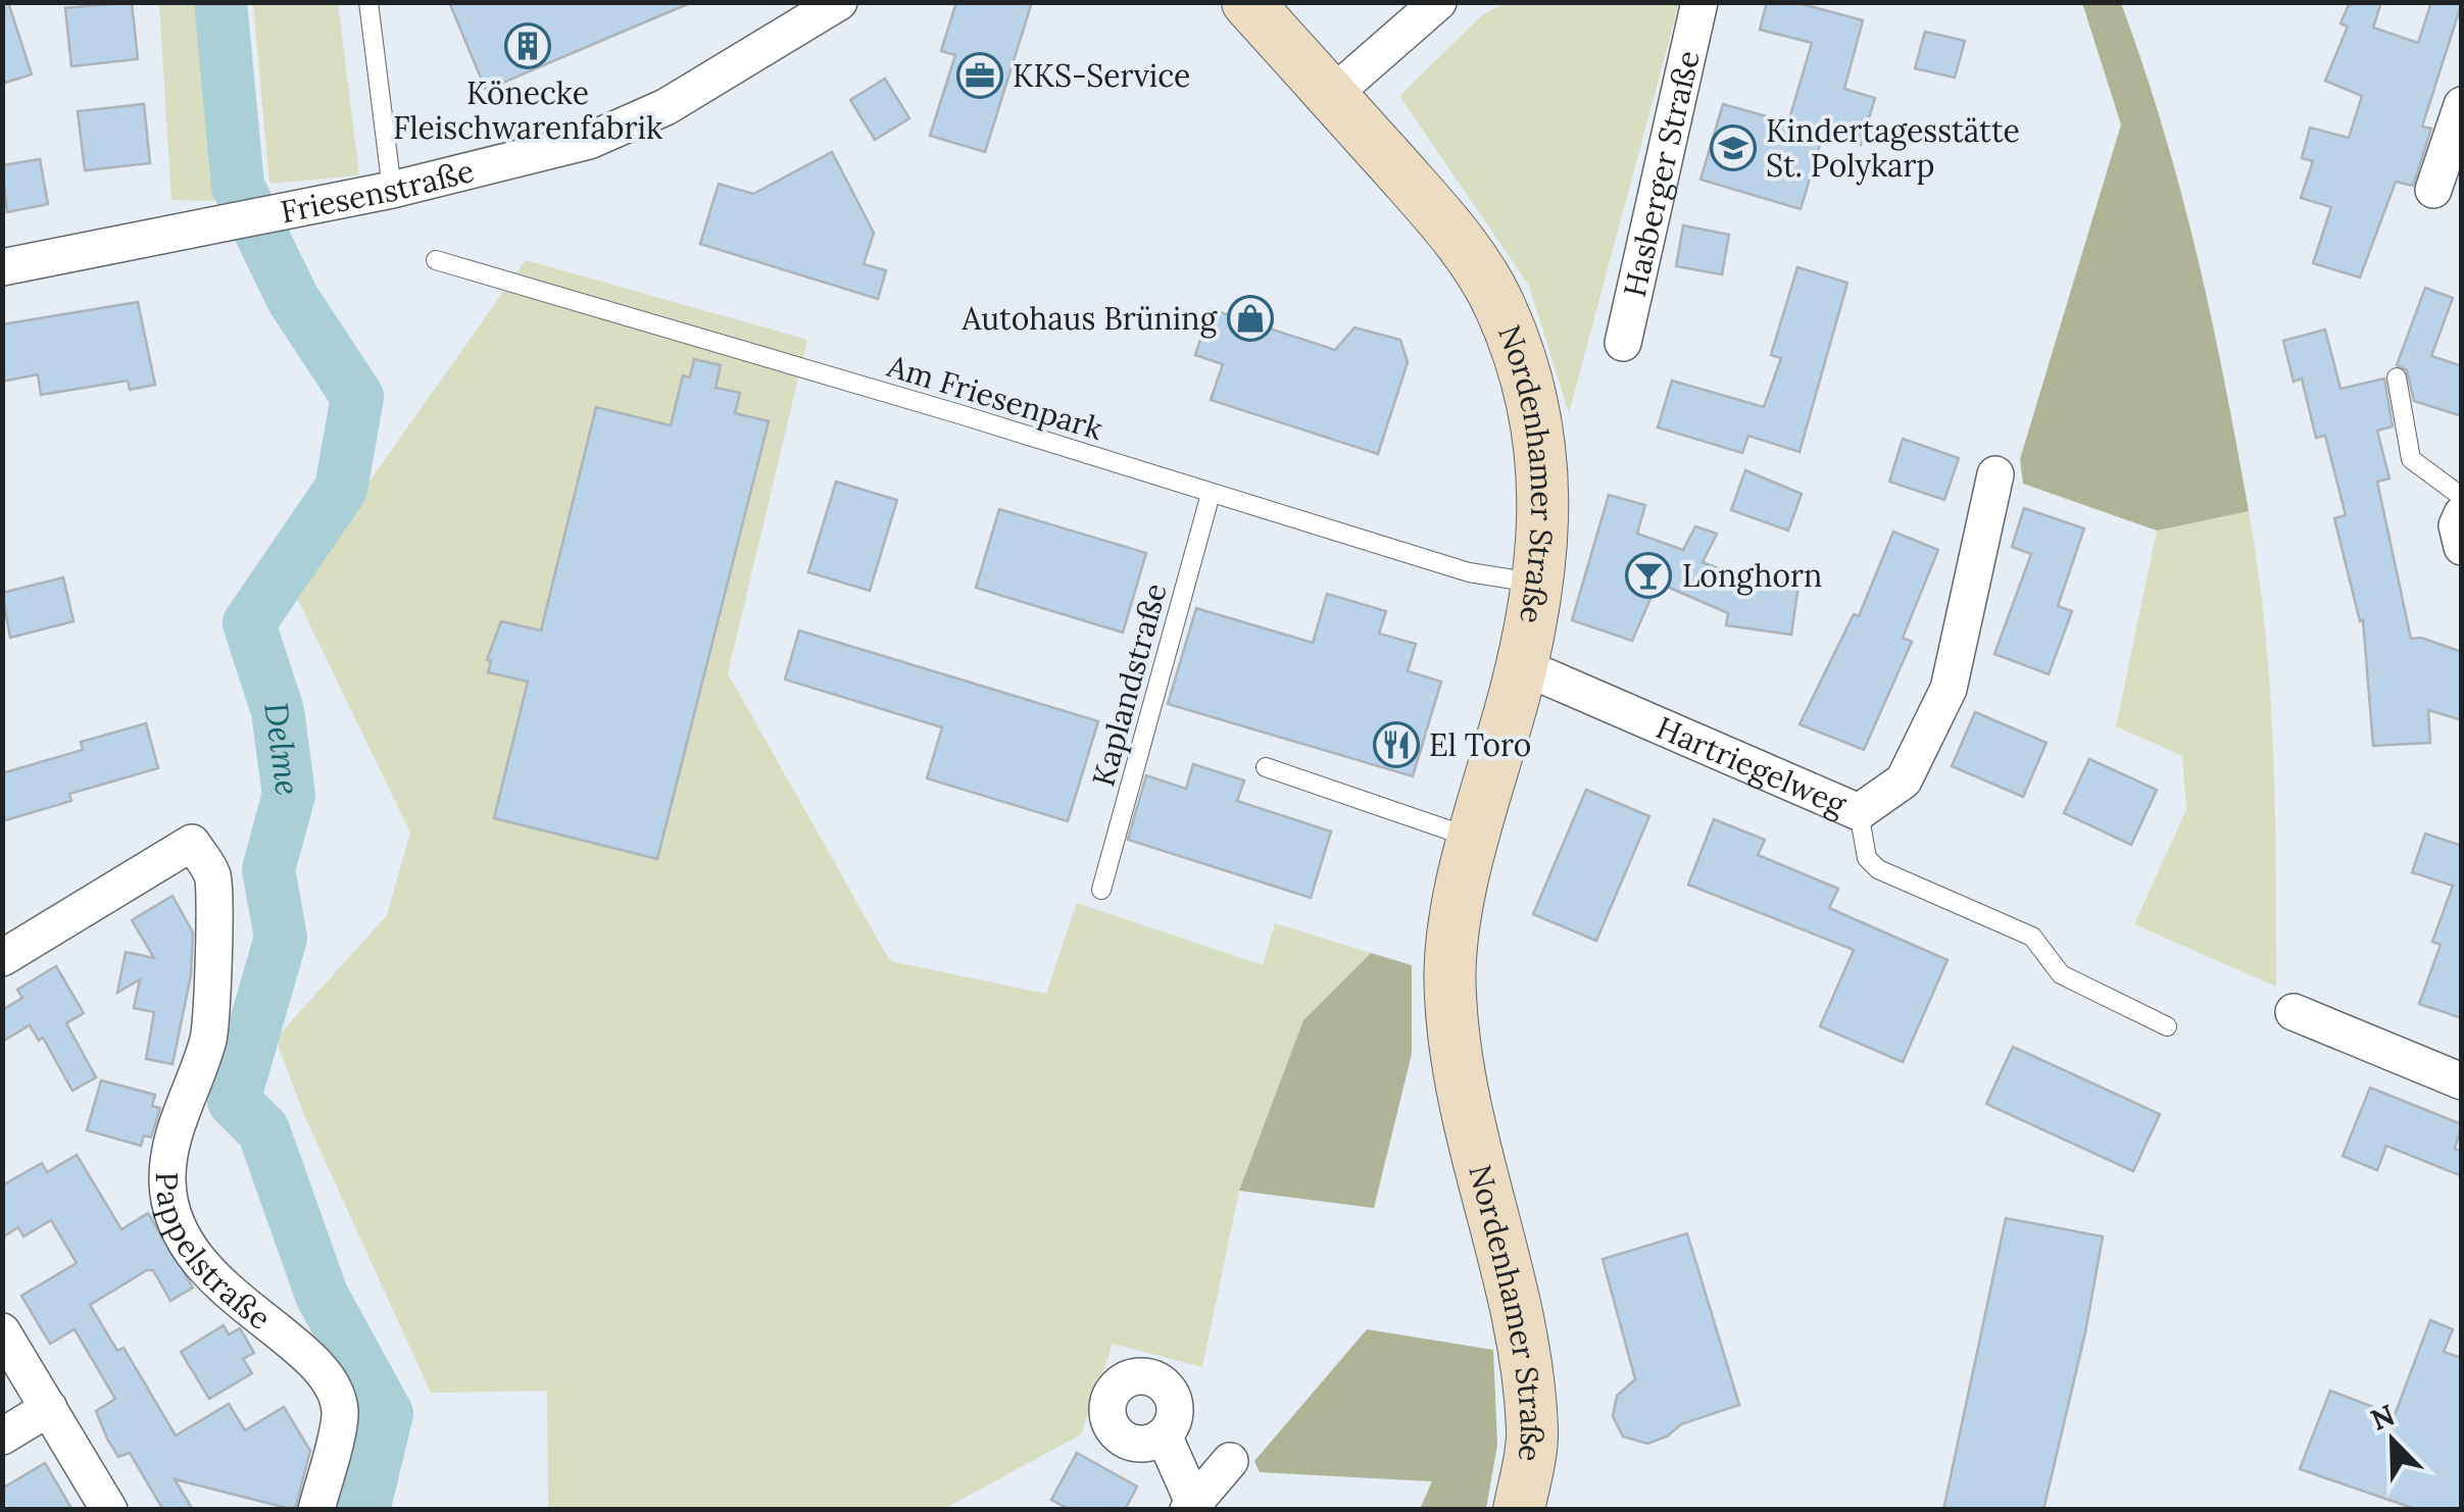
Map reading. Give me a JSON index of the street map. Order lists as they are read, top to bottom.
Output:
{
  "streets": {
    "street": [
      "Hasberger Straße",
      "Friesenstraße",
      "Nordenhamer Straße",
      "Hartriegelweg",
      "Pappelstraße"
    ],
    "lane": ["Am Friesenpark", "Kaplandstraße"]
  },
  "crossings": [
    ["Am Friesenpark", "Nordenhamer Straße"],
    ["Am Friesenpark", "Kaplandstraße"],
    ["Nordenhamer Straße", "Hartriegelweg"]
  ],
  "water": ["Delme"],
  "places": {
    "building": ["Könecke Fleischwarenfabrik"],
    "office": ["KKS-Service"],
    "school or university": ["Kindertagesstätte St. Polykarp"],
    "shop": ["Autohaus Brüning"],
    "bar": ["Longhorn"],
    "restaurant": ["El Toro"]
  },
  "north": "top left"
}
